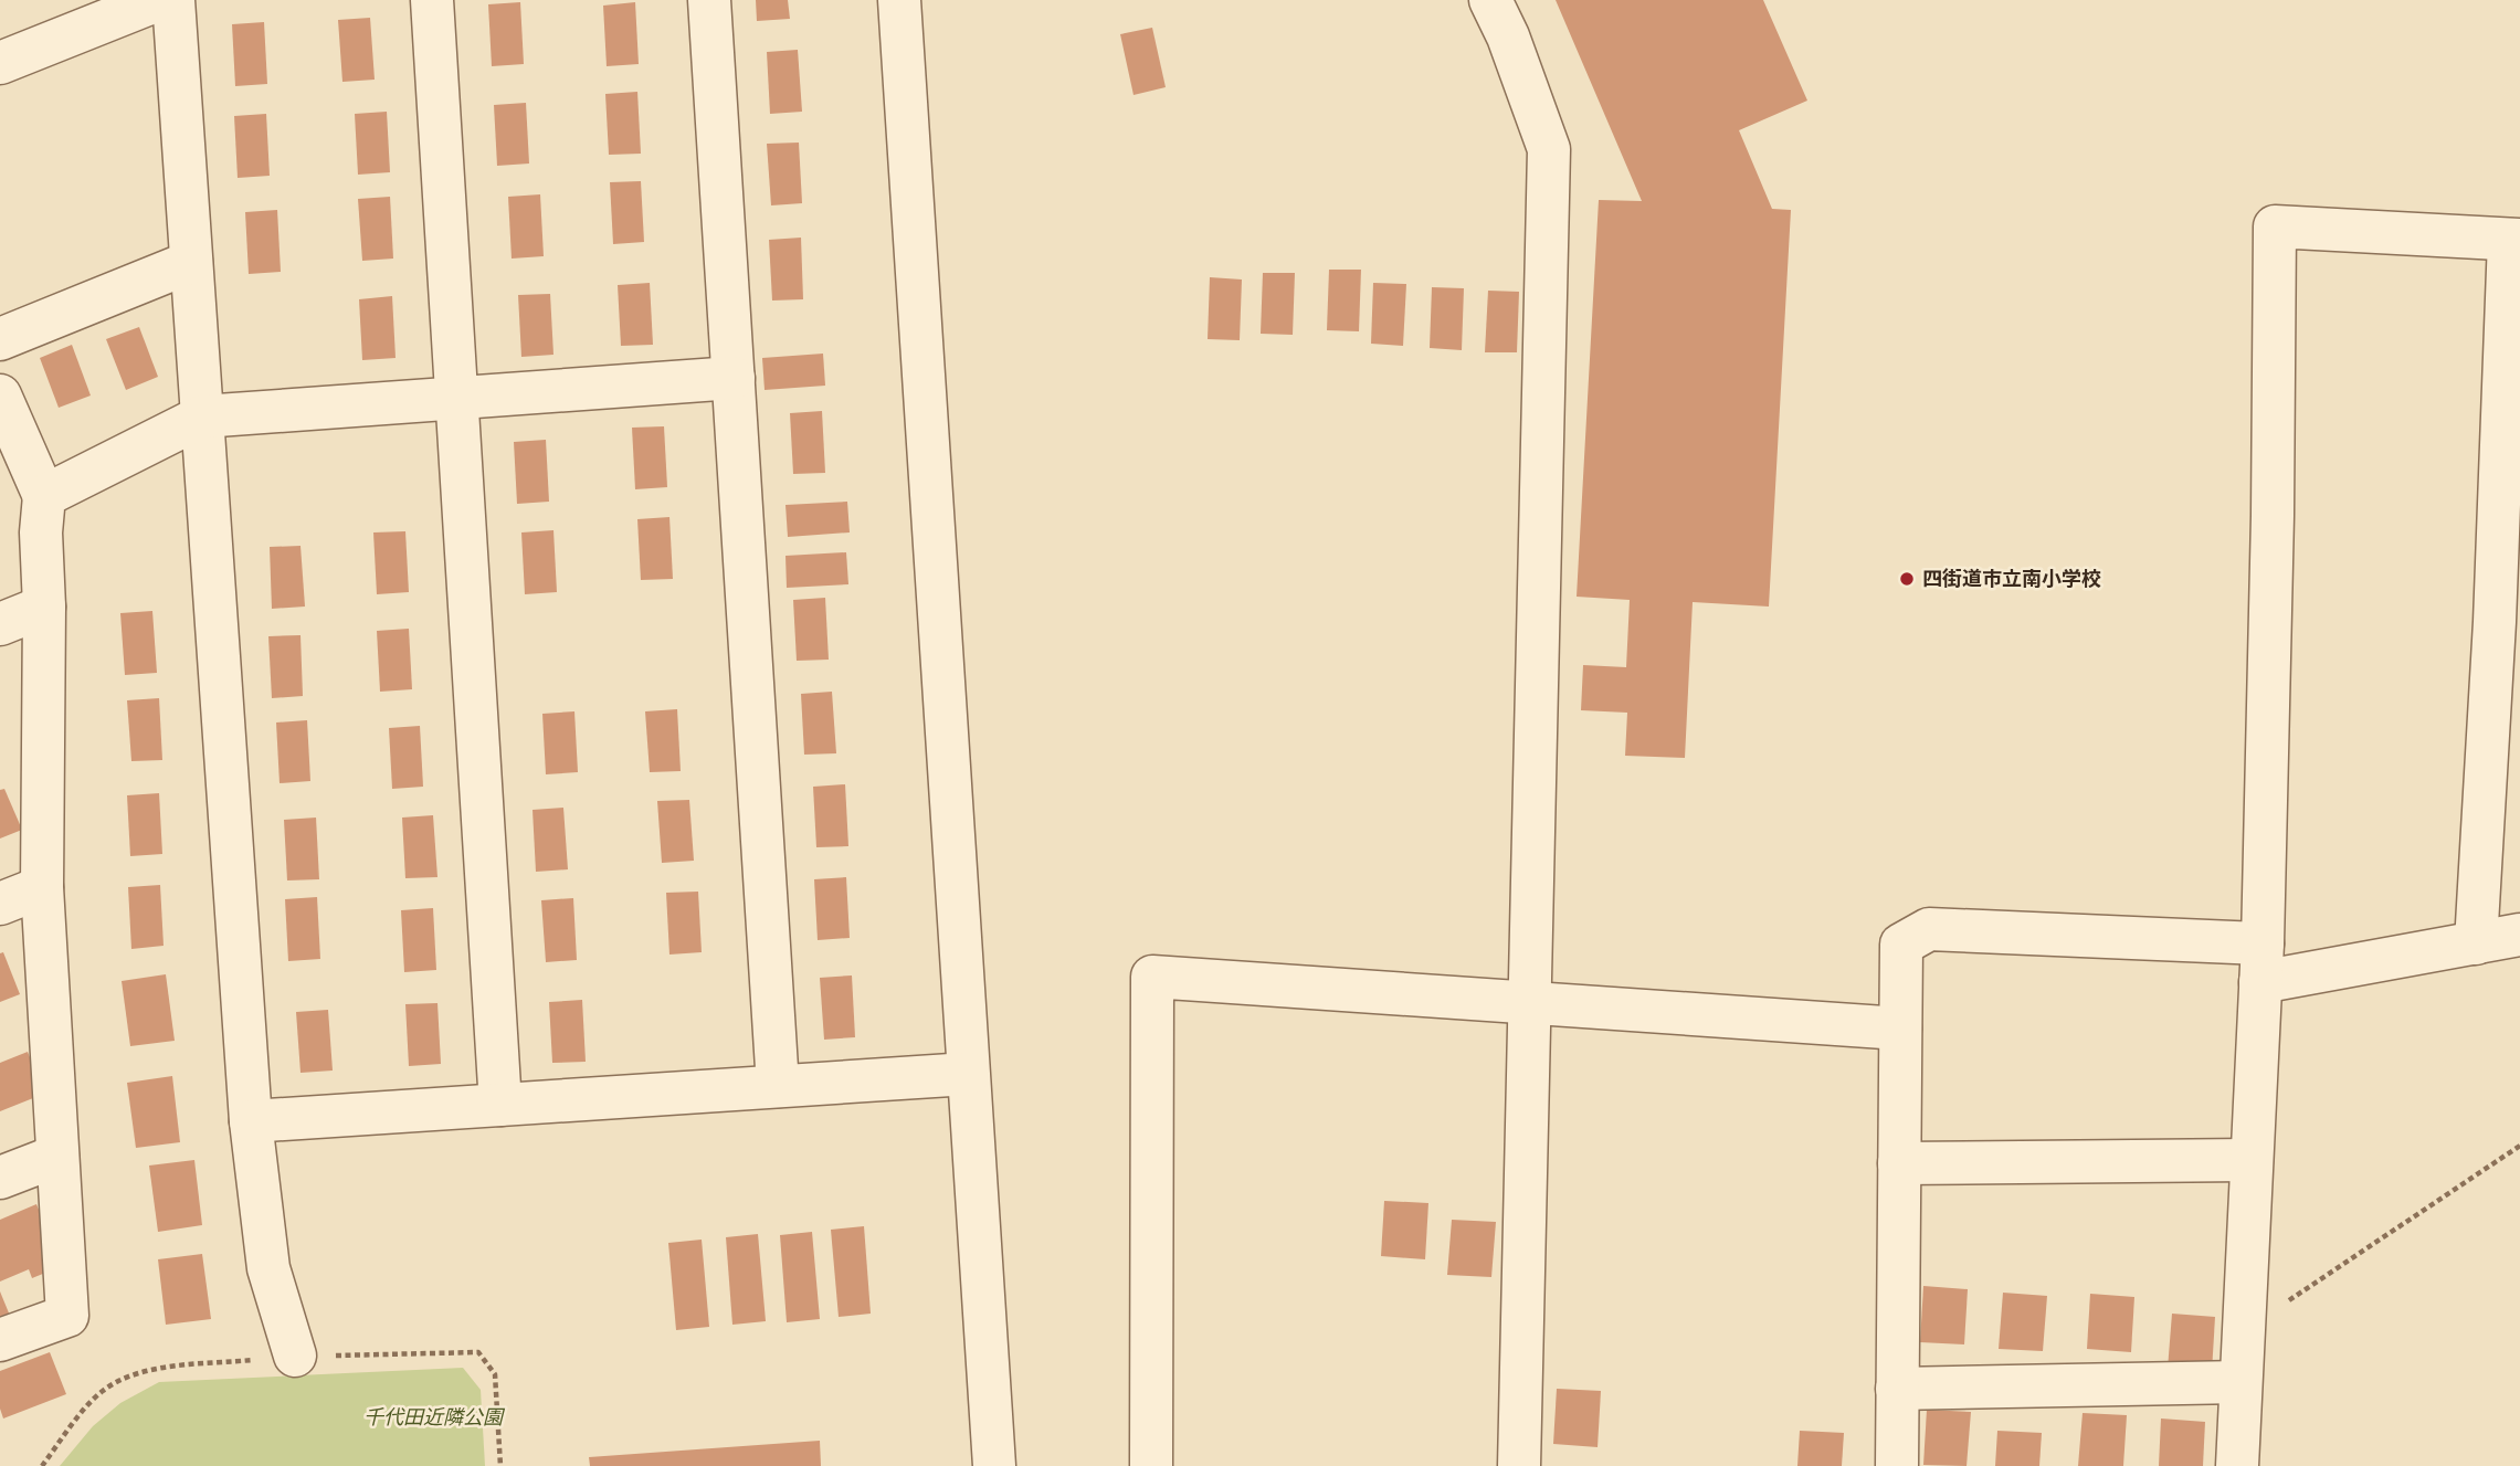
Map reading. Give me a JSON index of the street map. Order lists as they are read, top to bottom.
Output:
{
  "parks": ["千代田近隣公園"],
  "places": ["四街道市立南小学校"]
}
